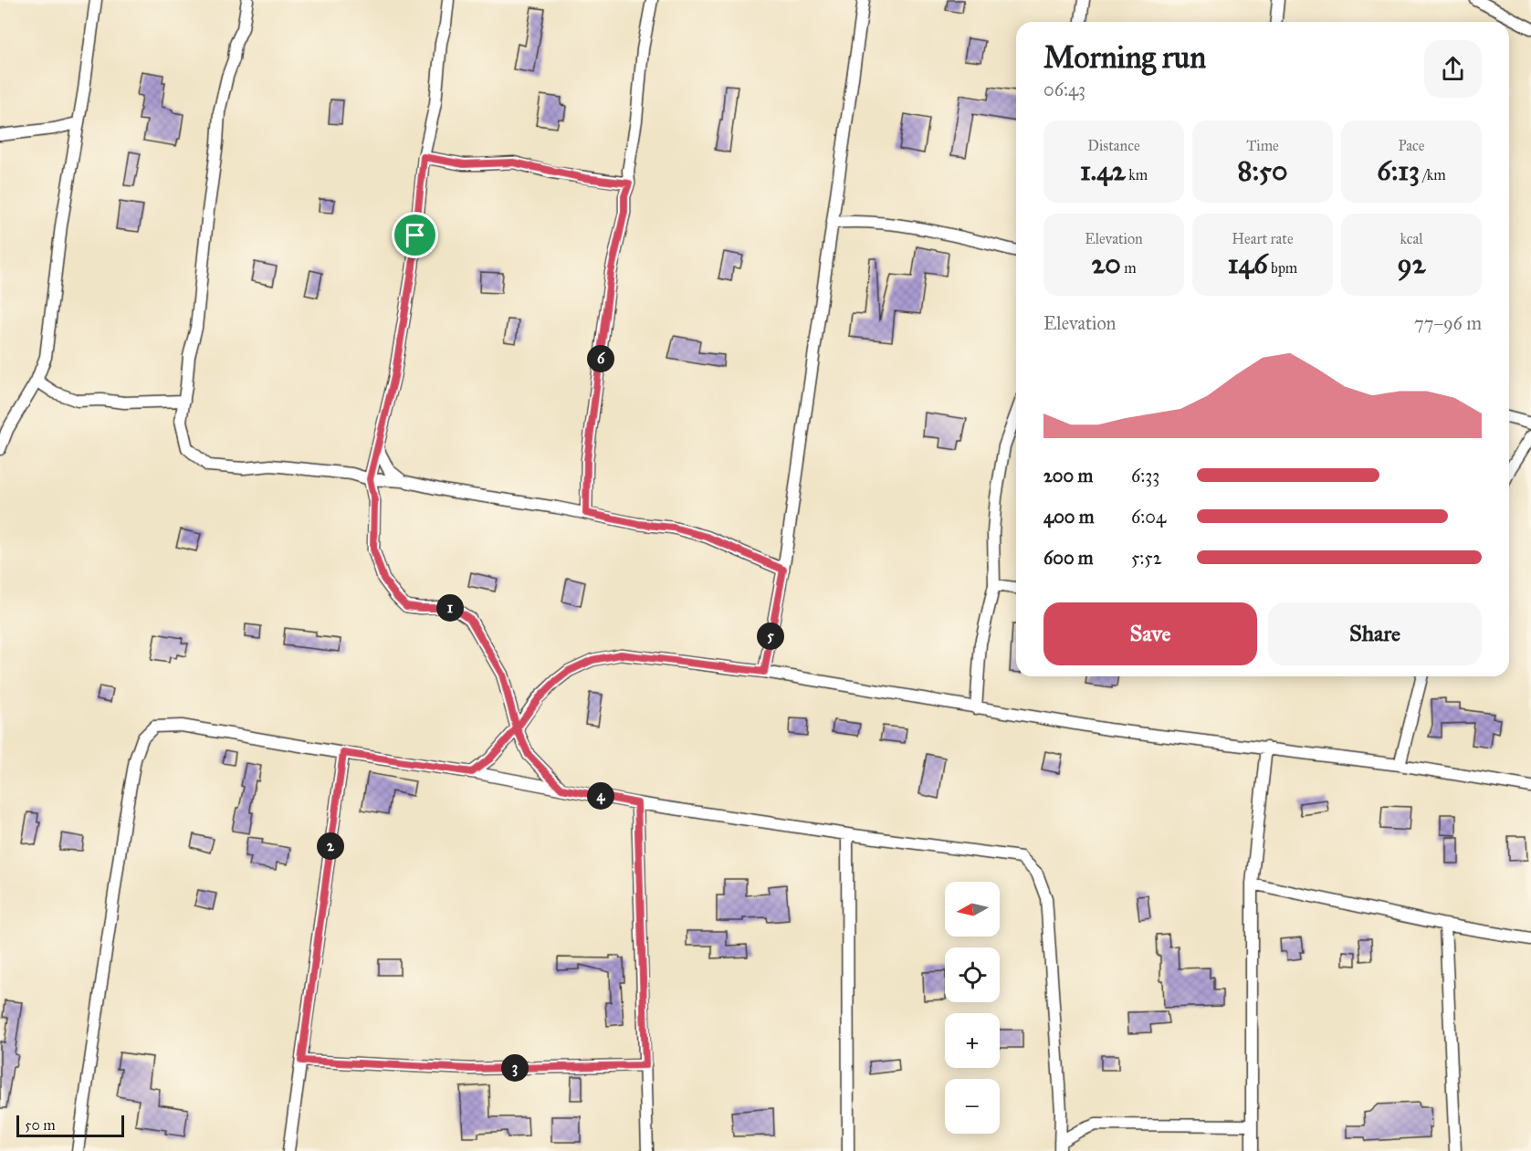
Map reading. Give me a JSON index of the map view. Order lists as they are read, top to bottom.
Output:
{
  "scale_bar": "50 m",
  "north": "left",
  "page": {
    "heading": ["Morning run", "06:43"],
    "stats": [
      ["Distance", "1.42 km"],
      ["Time", "8:50"],
      ["Pace", "6:13 /km"],
      ["Elevation", "20 m"],
      ["Heart rate", "146 bpm"],
      ["kcal", "92"]
    ],
    "chart": ["Elevation", "77–96 m"],
    "pins": [
      "6",
      "1",
      "5",
      "4",
      "2",
      "3"
    ],
    "list": [
      {
        "name": "200 m",
        "note": "6:33"
      },
      {
        "name": "400 m",
        "note": "6:04"
      },
      {
        "name": "600 m",
        "note": "5:52"
      }
    ],
    "buttons": ["Save", "Share"],
    "map_buttons": ["+", "−"],
    "scale": "50 m"
  }
}
